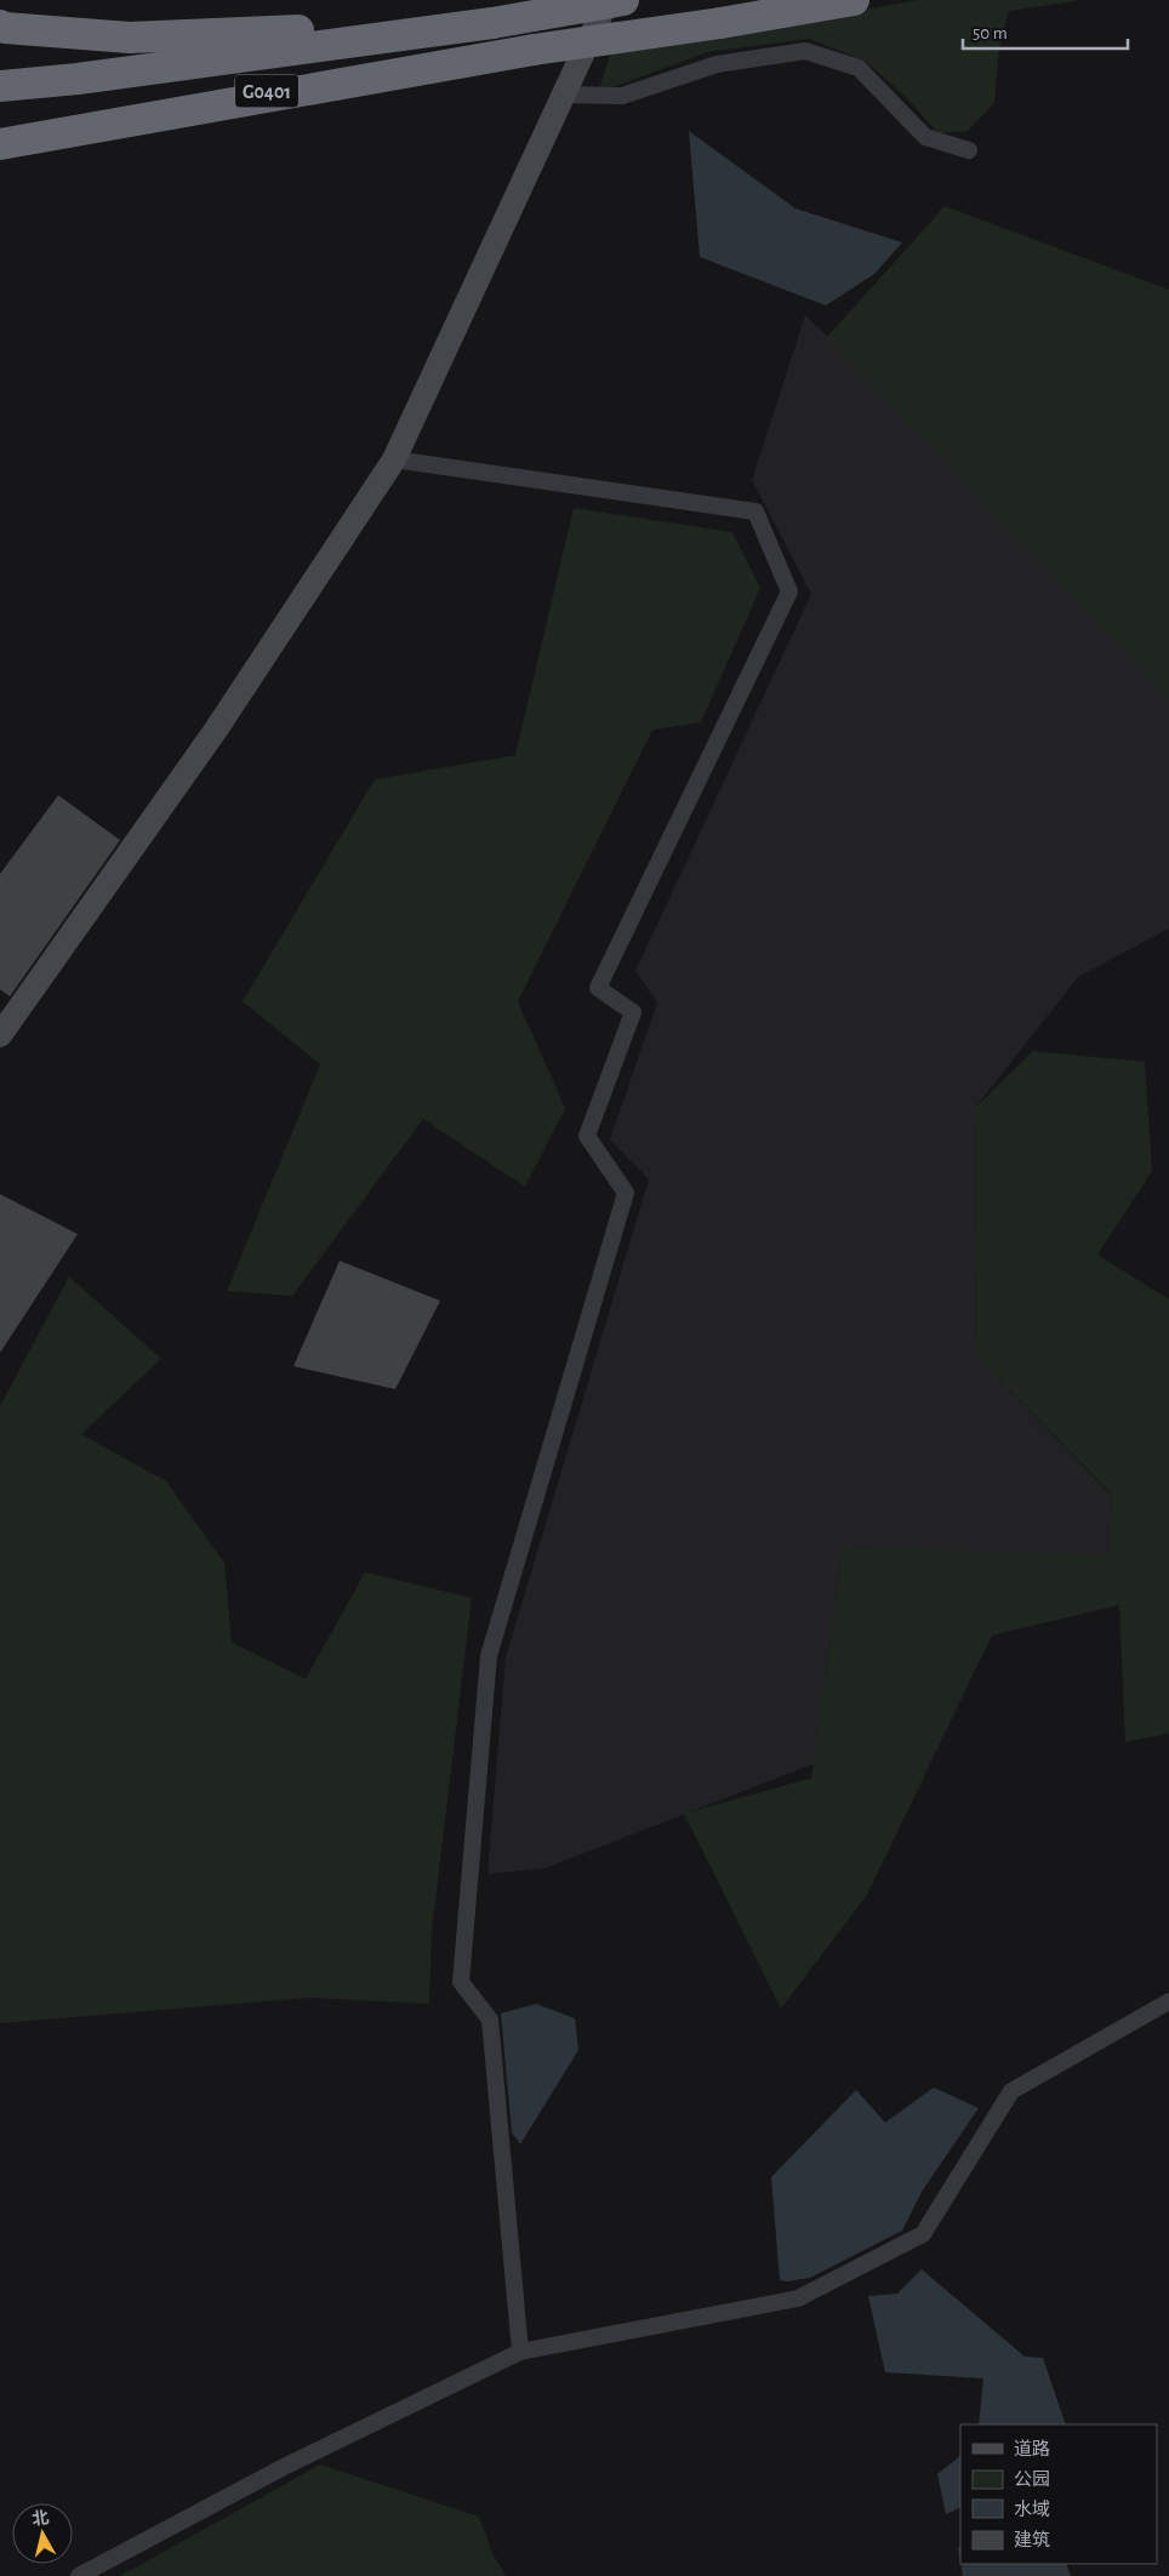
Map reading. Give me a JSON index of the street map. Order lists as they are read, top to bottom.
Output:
{
  "streets": {
    "highway": ["G0401"]
  },
  "legend": [
    "道路",
    "公园",
    "水域",
    "建筑"
  ],
  "scale_bar": "50 m",
  "north": "top"
}
